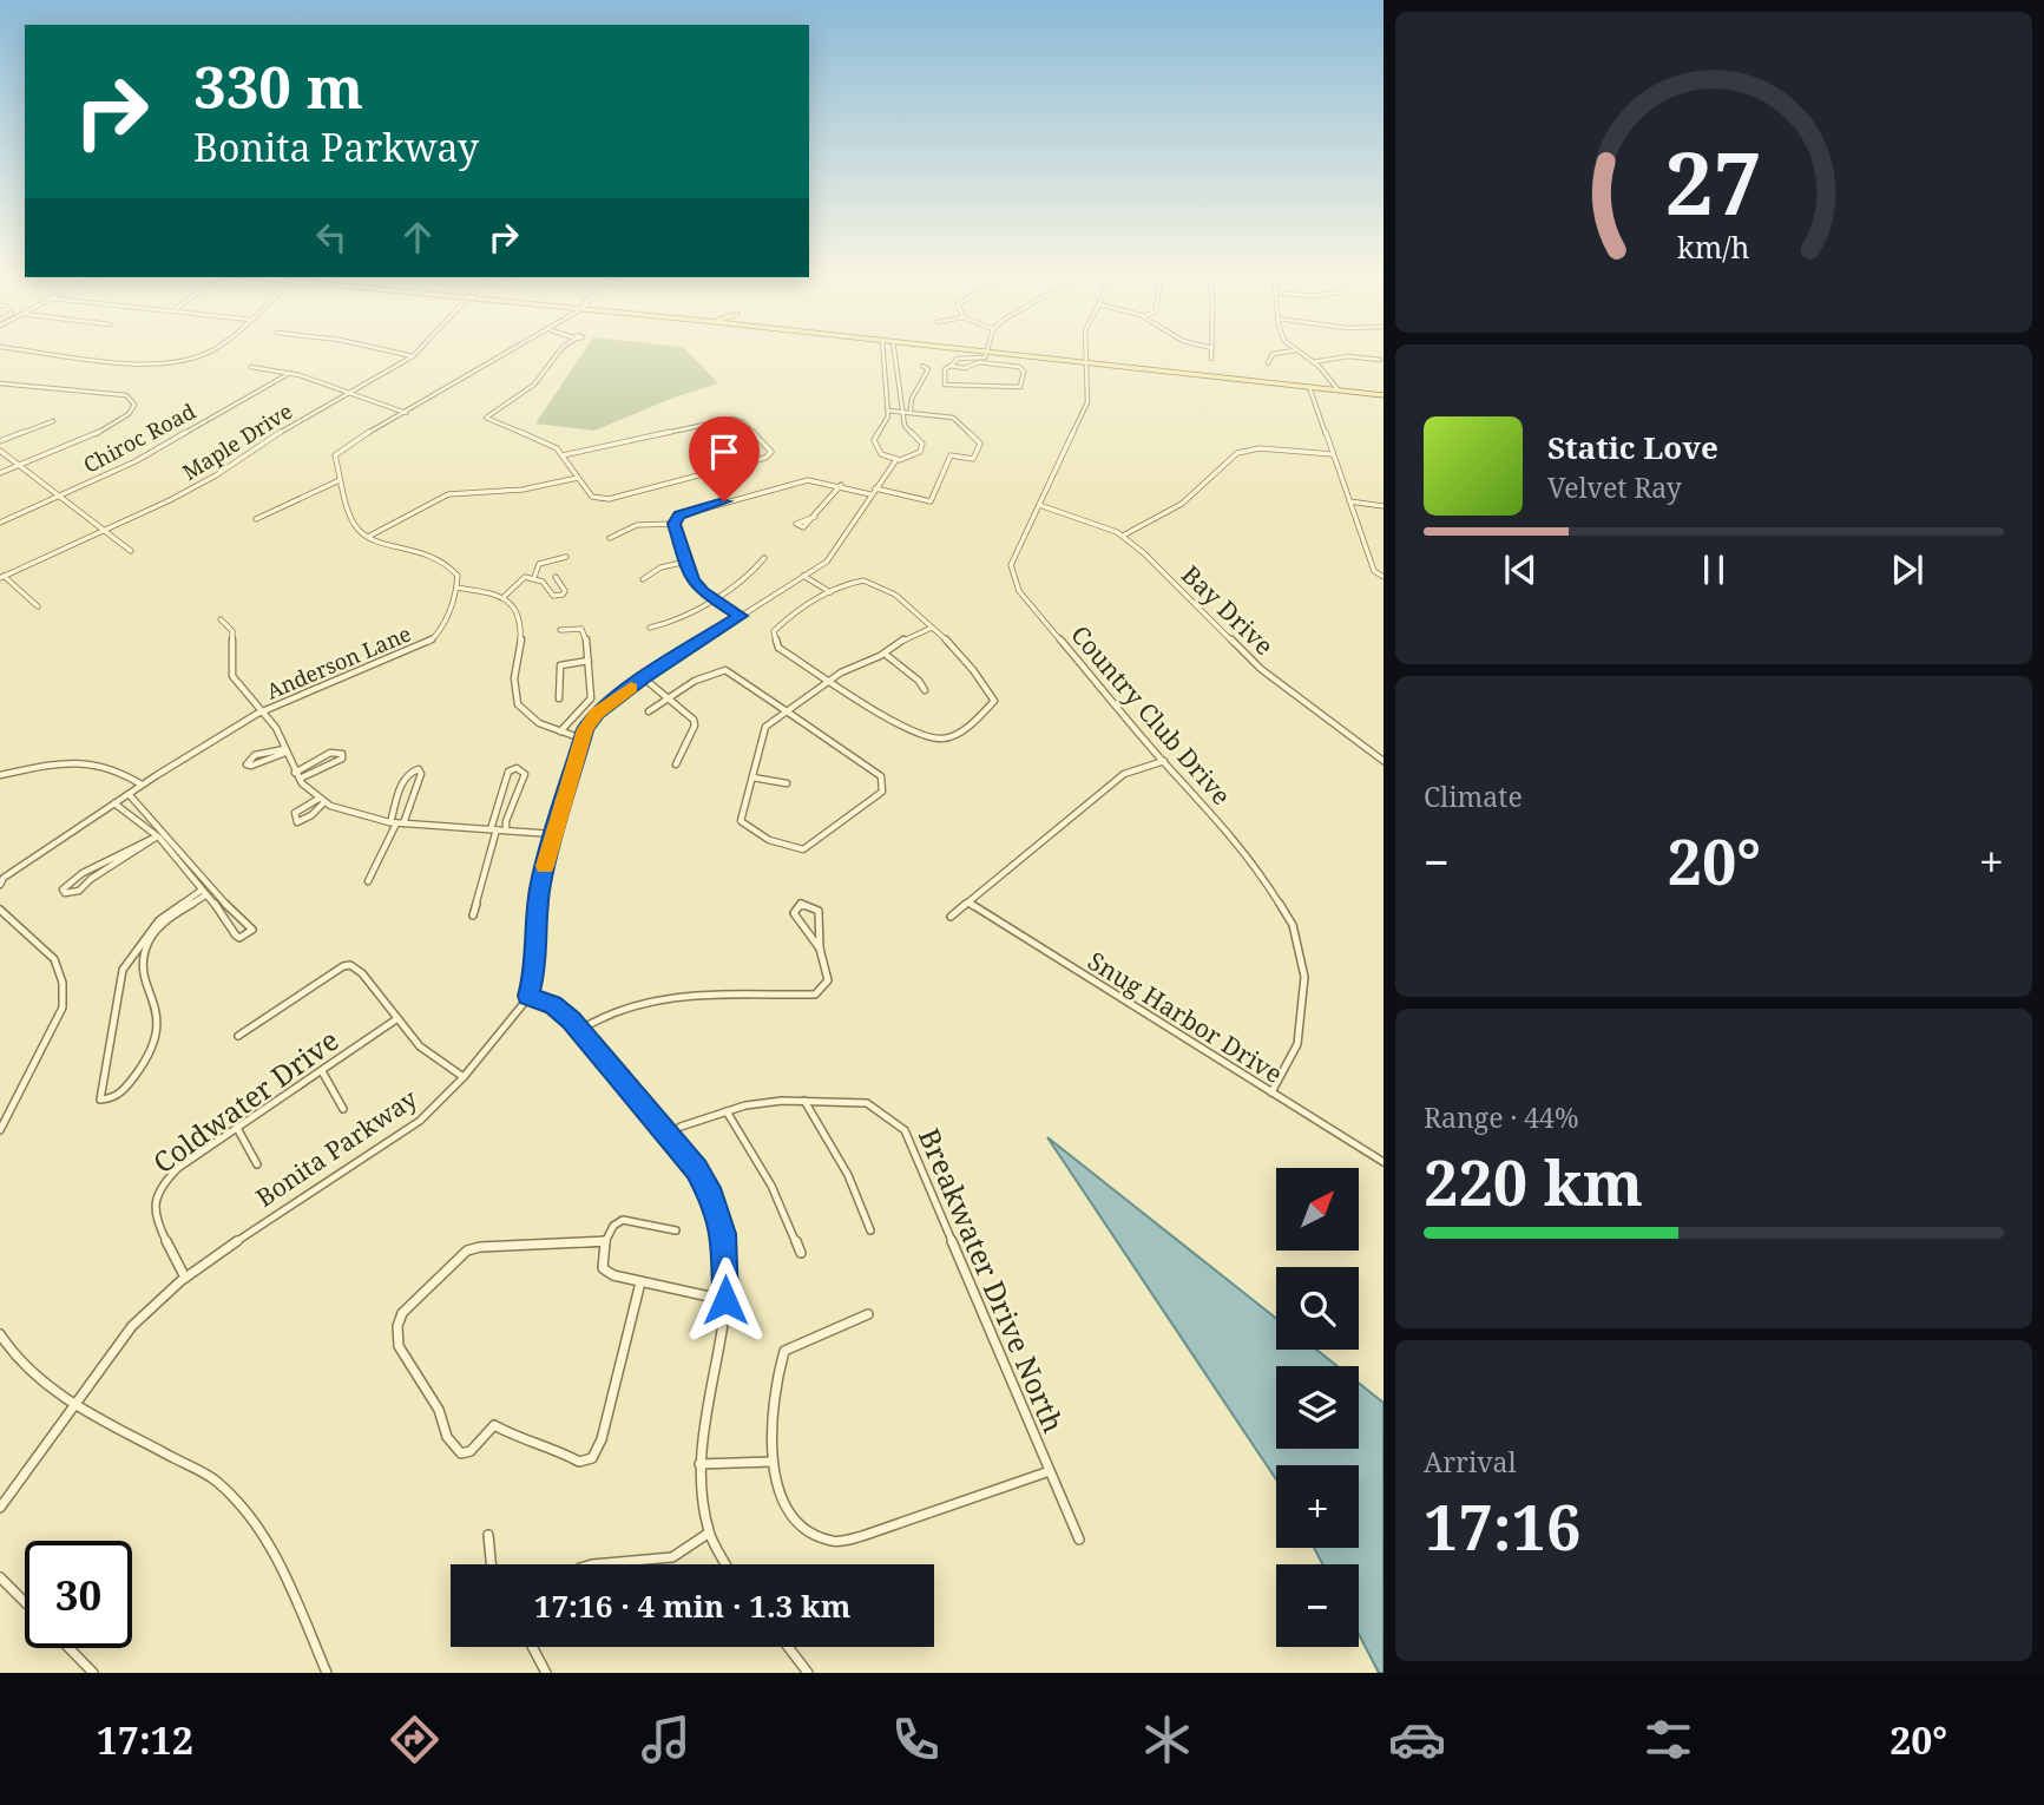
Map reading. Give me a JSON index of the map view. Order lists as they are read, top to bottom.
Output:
{
  "streets": {
    "street": [
      "Chiroc Road",
      "Maple Drive",
      "Bay Drive",
      "Anderson Lane",
      "Country Club Drive",
      "Snug Harbor Drive",
      "Coldwater Drive",
      "Bonita Parkway",
      "Breakwater Drive North"
    ]
  },
  "crossings": [
    ["Bay Drive", "Country Club Drive"],
    ["Country Club Drive", "Snug Harbor Drive"],
    ["Coldwater Drive", "Bonita Parkway"]
  ],
  "north": "top right",
  "page": {
    "turn": ["330 m", "Bonita Parkway"],
    "song": ["Static Love", "Velvet Ray"],
    "tile": [
      "Climate",
      ["Range · 44%", "220 km"],
      ["Arrival", "17:16"]
    ],
    "heat": ["−", "20°", "+"],
    "map_buttons": ["+", "−"],
    "limit": "30",
    "trip": "17:16 · 4 min · 1.3 km",
    "tabs": ["17:12", "20°"],
    "gauge": ["27", "km/h"]
  }
}
